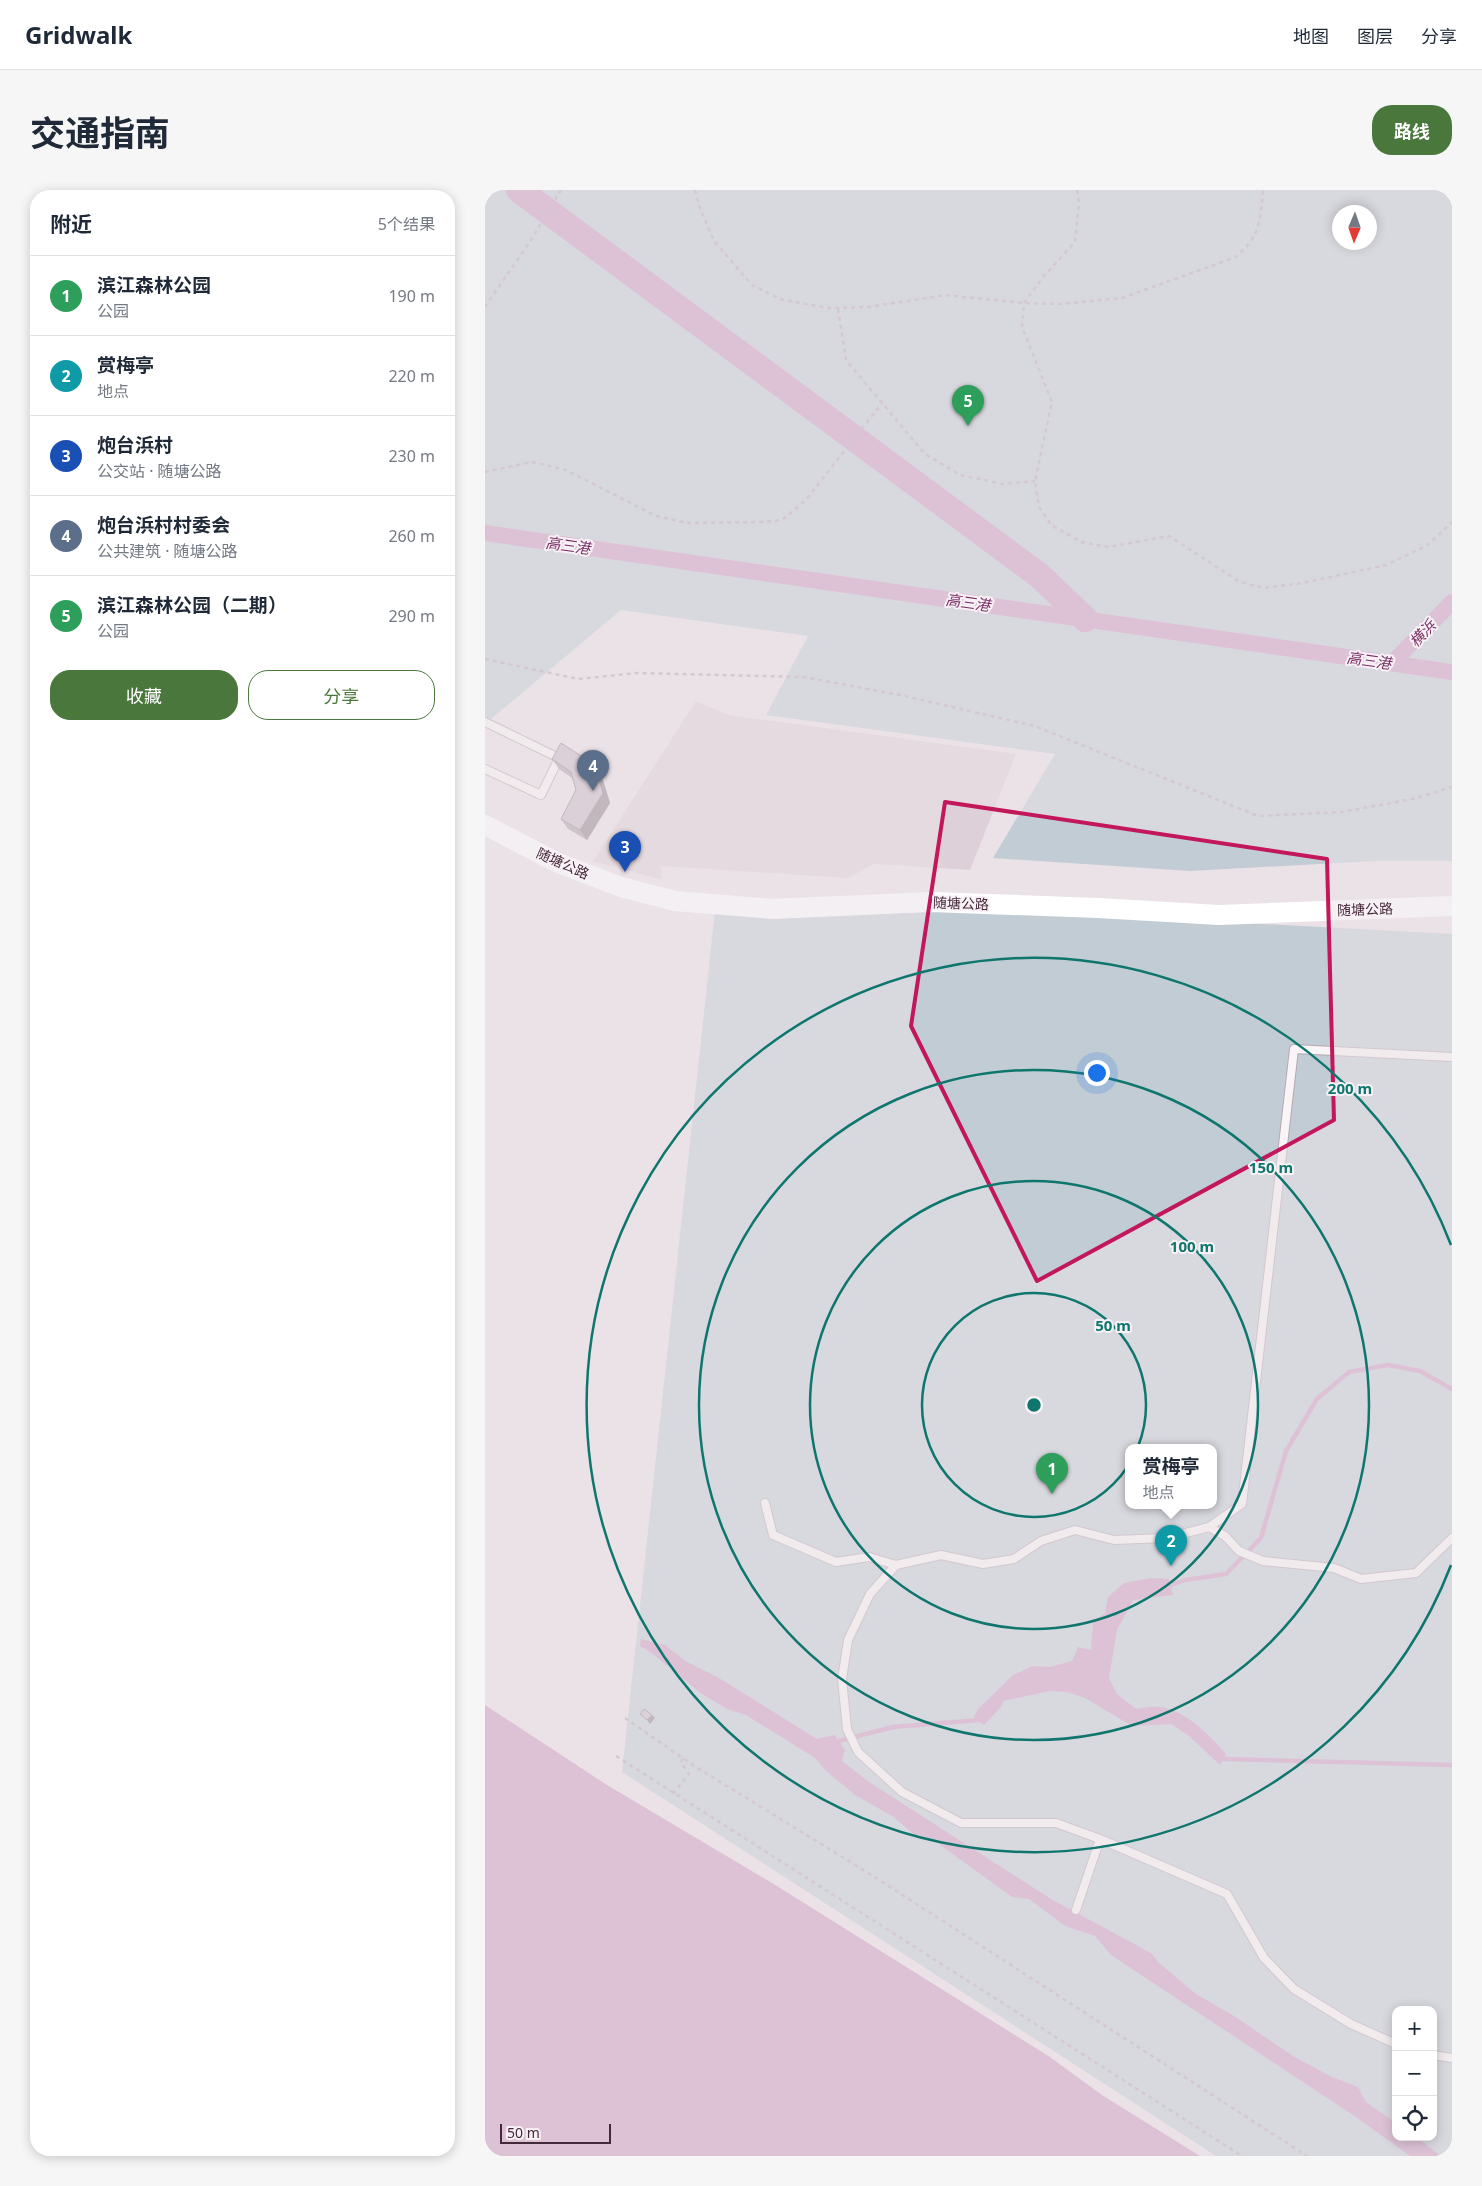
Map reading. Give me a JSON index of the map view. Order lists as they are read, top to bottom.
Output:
{
  "streets": {
    "street": ["随塘公路"]
  },
  "water": ["高三港", "横浜"],
  "scale_bar": "50 m",
  "north": "bottom",
  "page": {
    "header": "Gridwalk",
    "nav": ["地图", "图层", "分享"],
    "title": "交通指南",
    "buttons": [
      "路线",
      ["收藏", "分享"]
    ],
    "heading": ["附近", "5个结果"],
    "list": [
      {
        "mark": "1",
        "name": "滨江森林公园",
        "note": "公园",
        "value": "190 m"
      },
      {
        "mark": "2",
        "name": "赏梅亭",
        "note": "地点",
        "value": "220 m"
      },
      {
        "mark": "3",
        "name": "炮台浜村",
        "note": "公交站 · 随塘公路",
        "value": "230 m"
      },
      {
        "mark": "4",
        "name": "炮台浜村村委会",
        "note": "公共建筑 · 随塘公路",
        "value": "260 m"
      },
      {
        "mark": "5",
        "name": "滨江森林公园（二期）",
        "note": "公园",
        "value": "290 m"
      }
    ],
    "pins": [
      "5",
      "4",
      "3",
      "1",
      "2"
    ],
    "popup": ["赏梅亭", "地点"],
    "map_buttons": ["+", "−"],
    "scale": "50 m"
  },
  "rings": [
    "200 m",
    "150 m",
    "100 m",
    "50 m"
  ]
}
